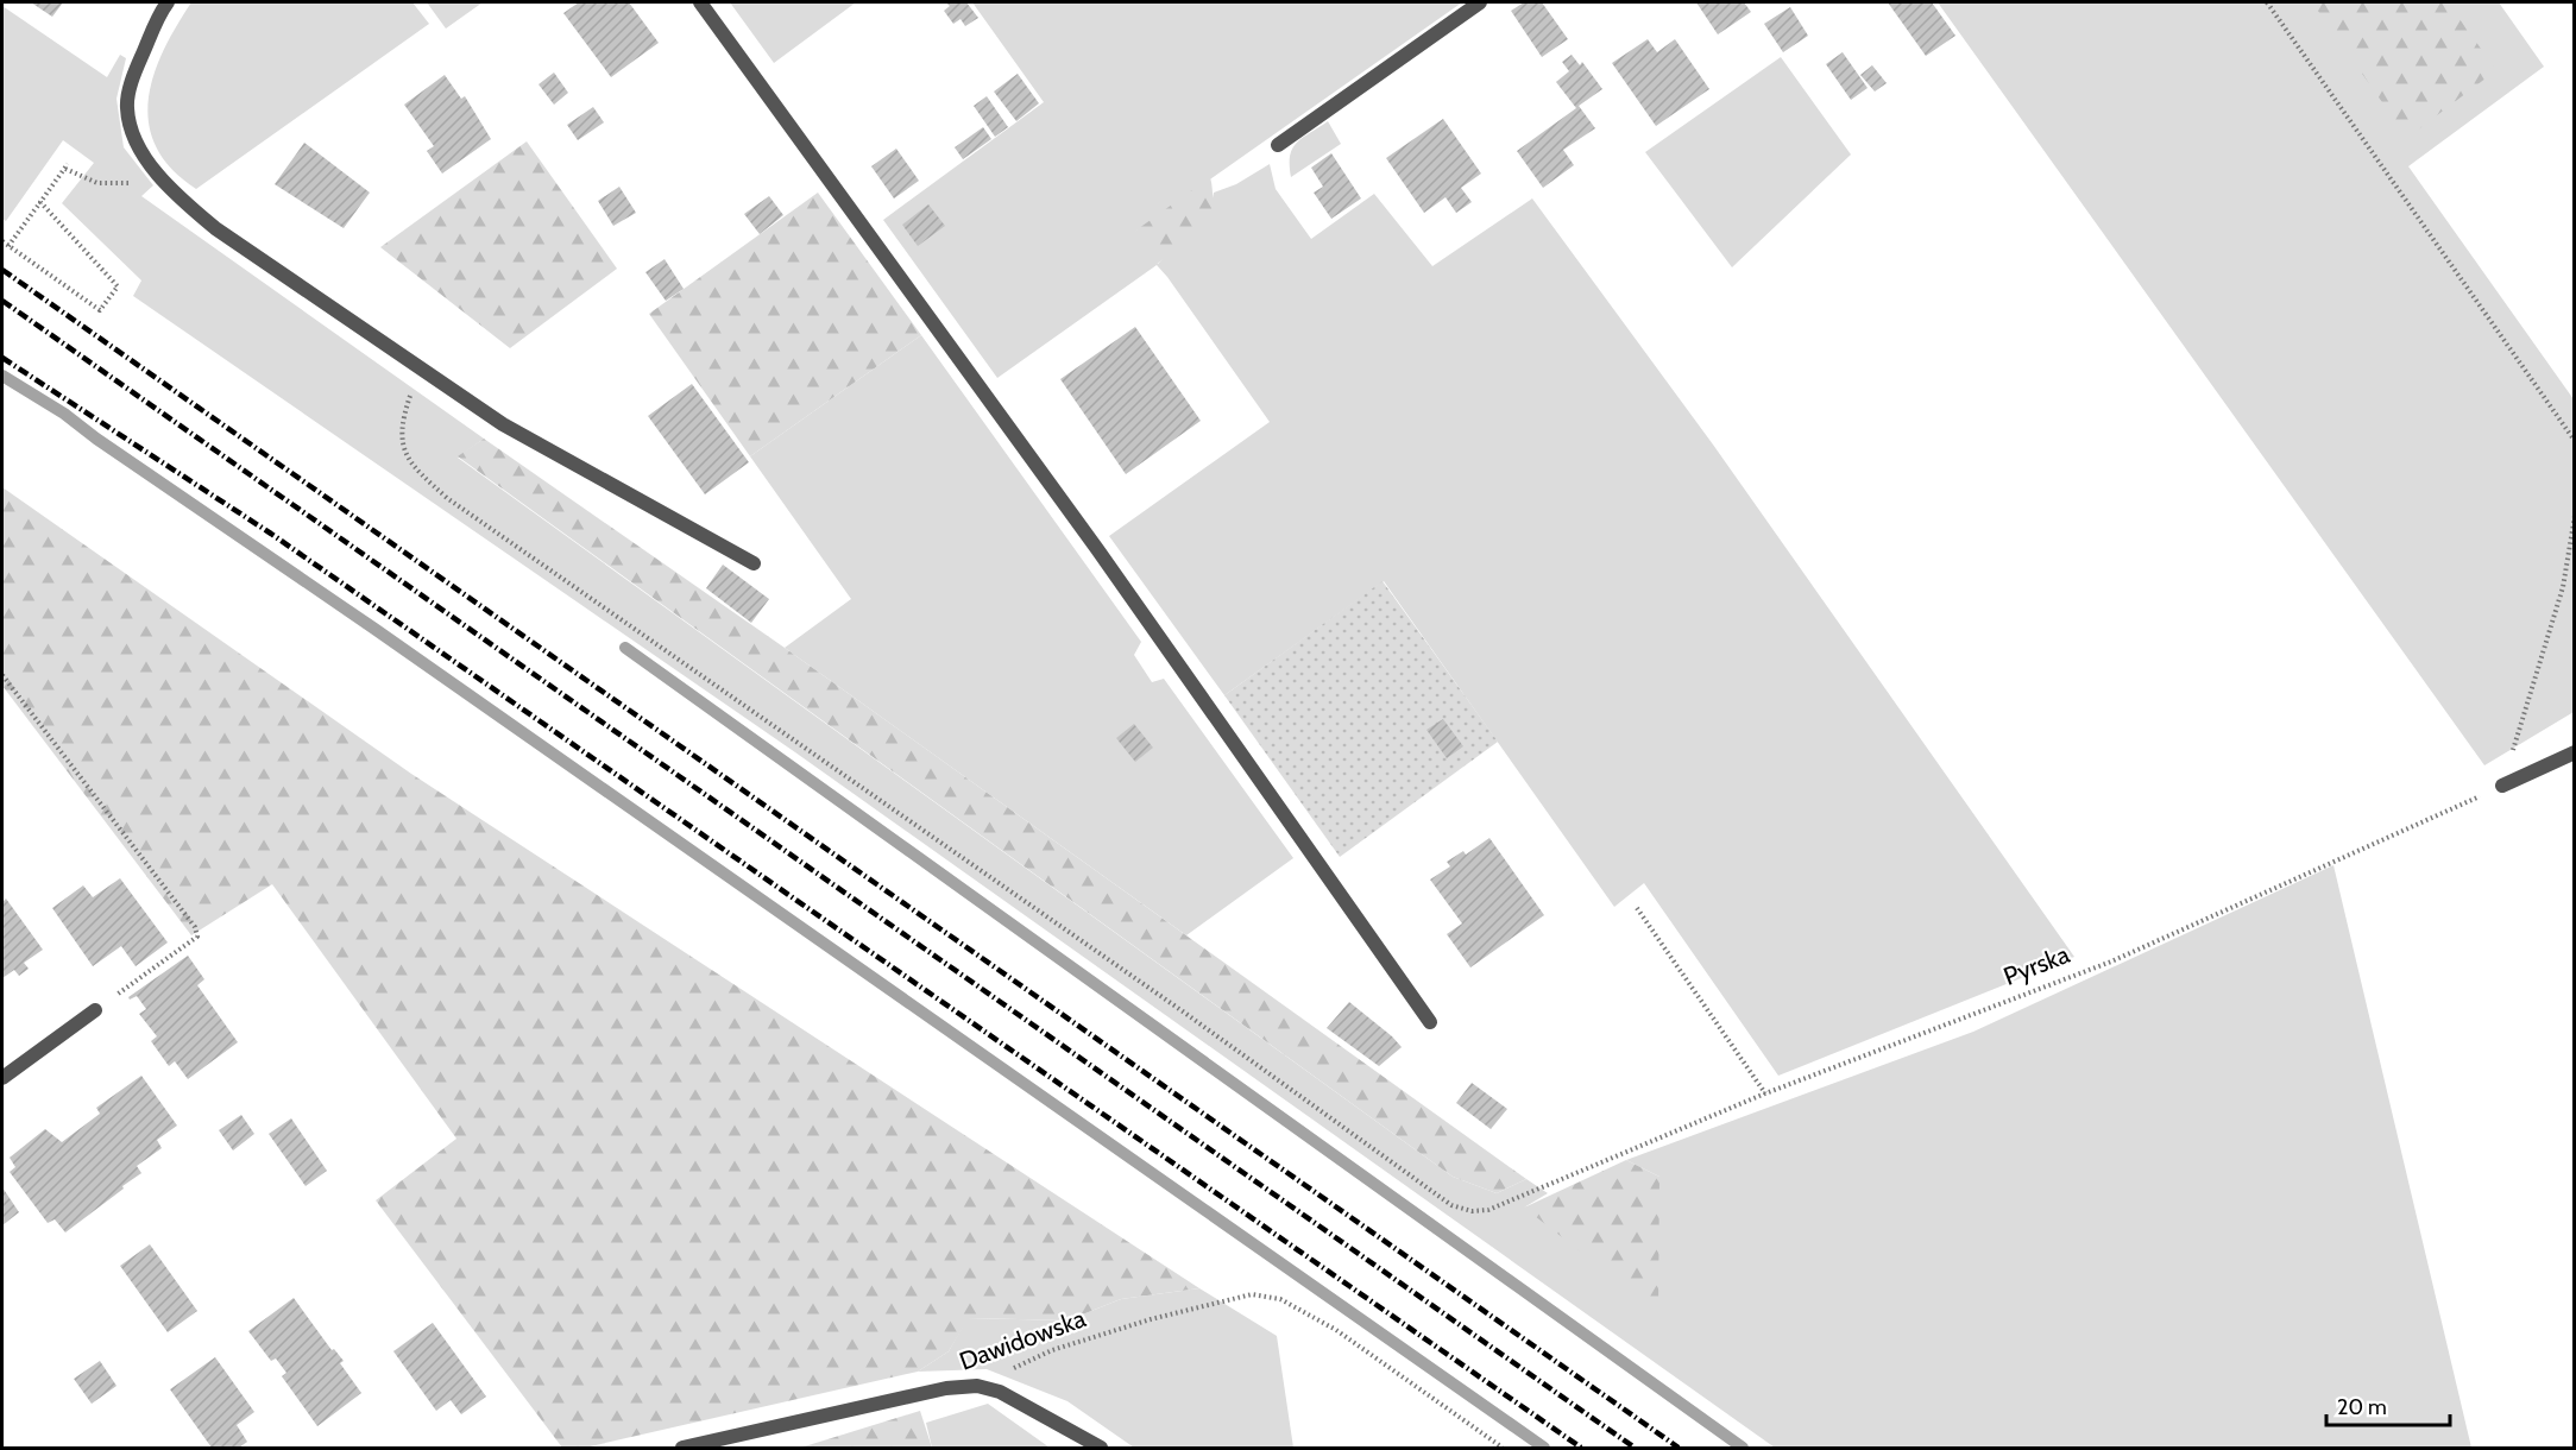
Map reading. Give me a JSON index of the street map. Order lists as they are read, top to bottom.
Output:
{
  "streets": {
    "street": ["Dawidowska"],
    "path": ["Pyrska"]
  },
  "scale_bar": "20 m"
}
